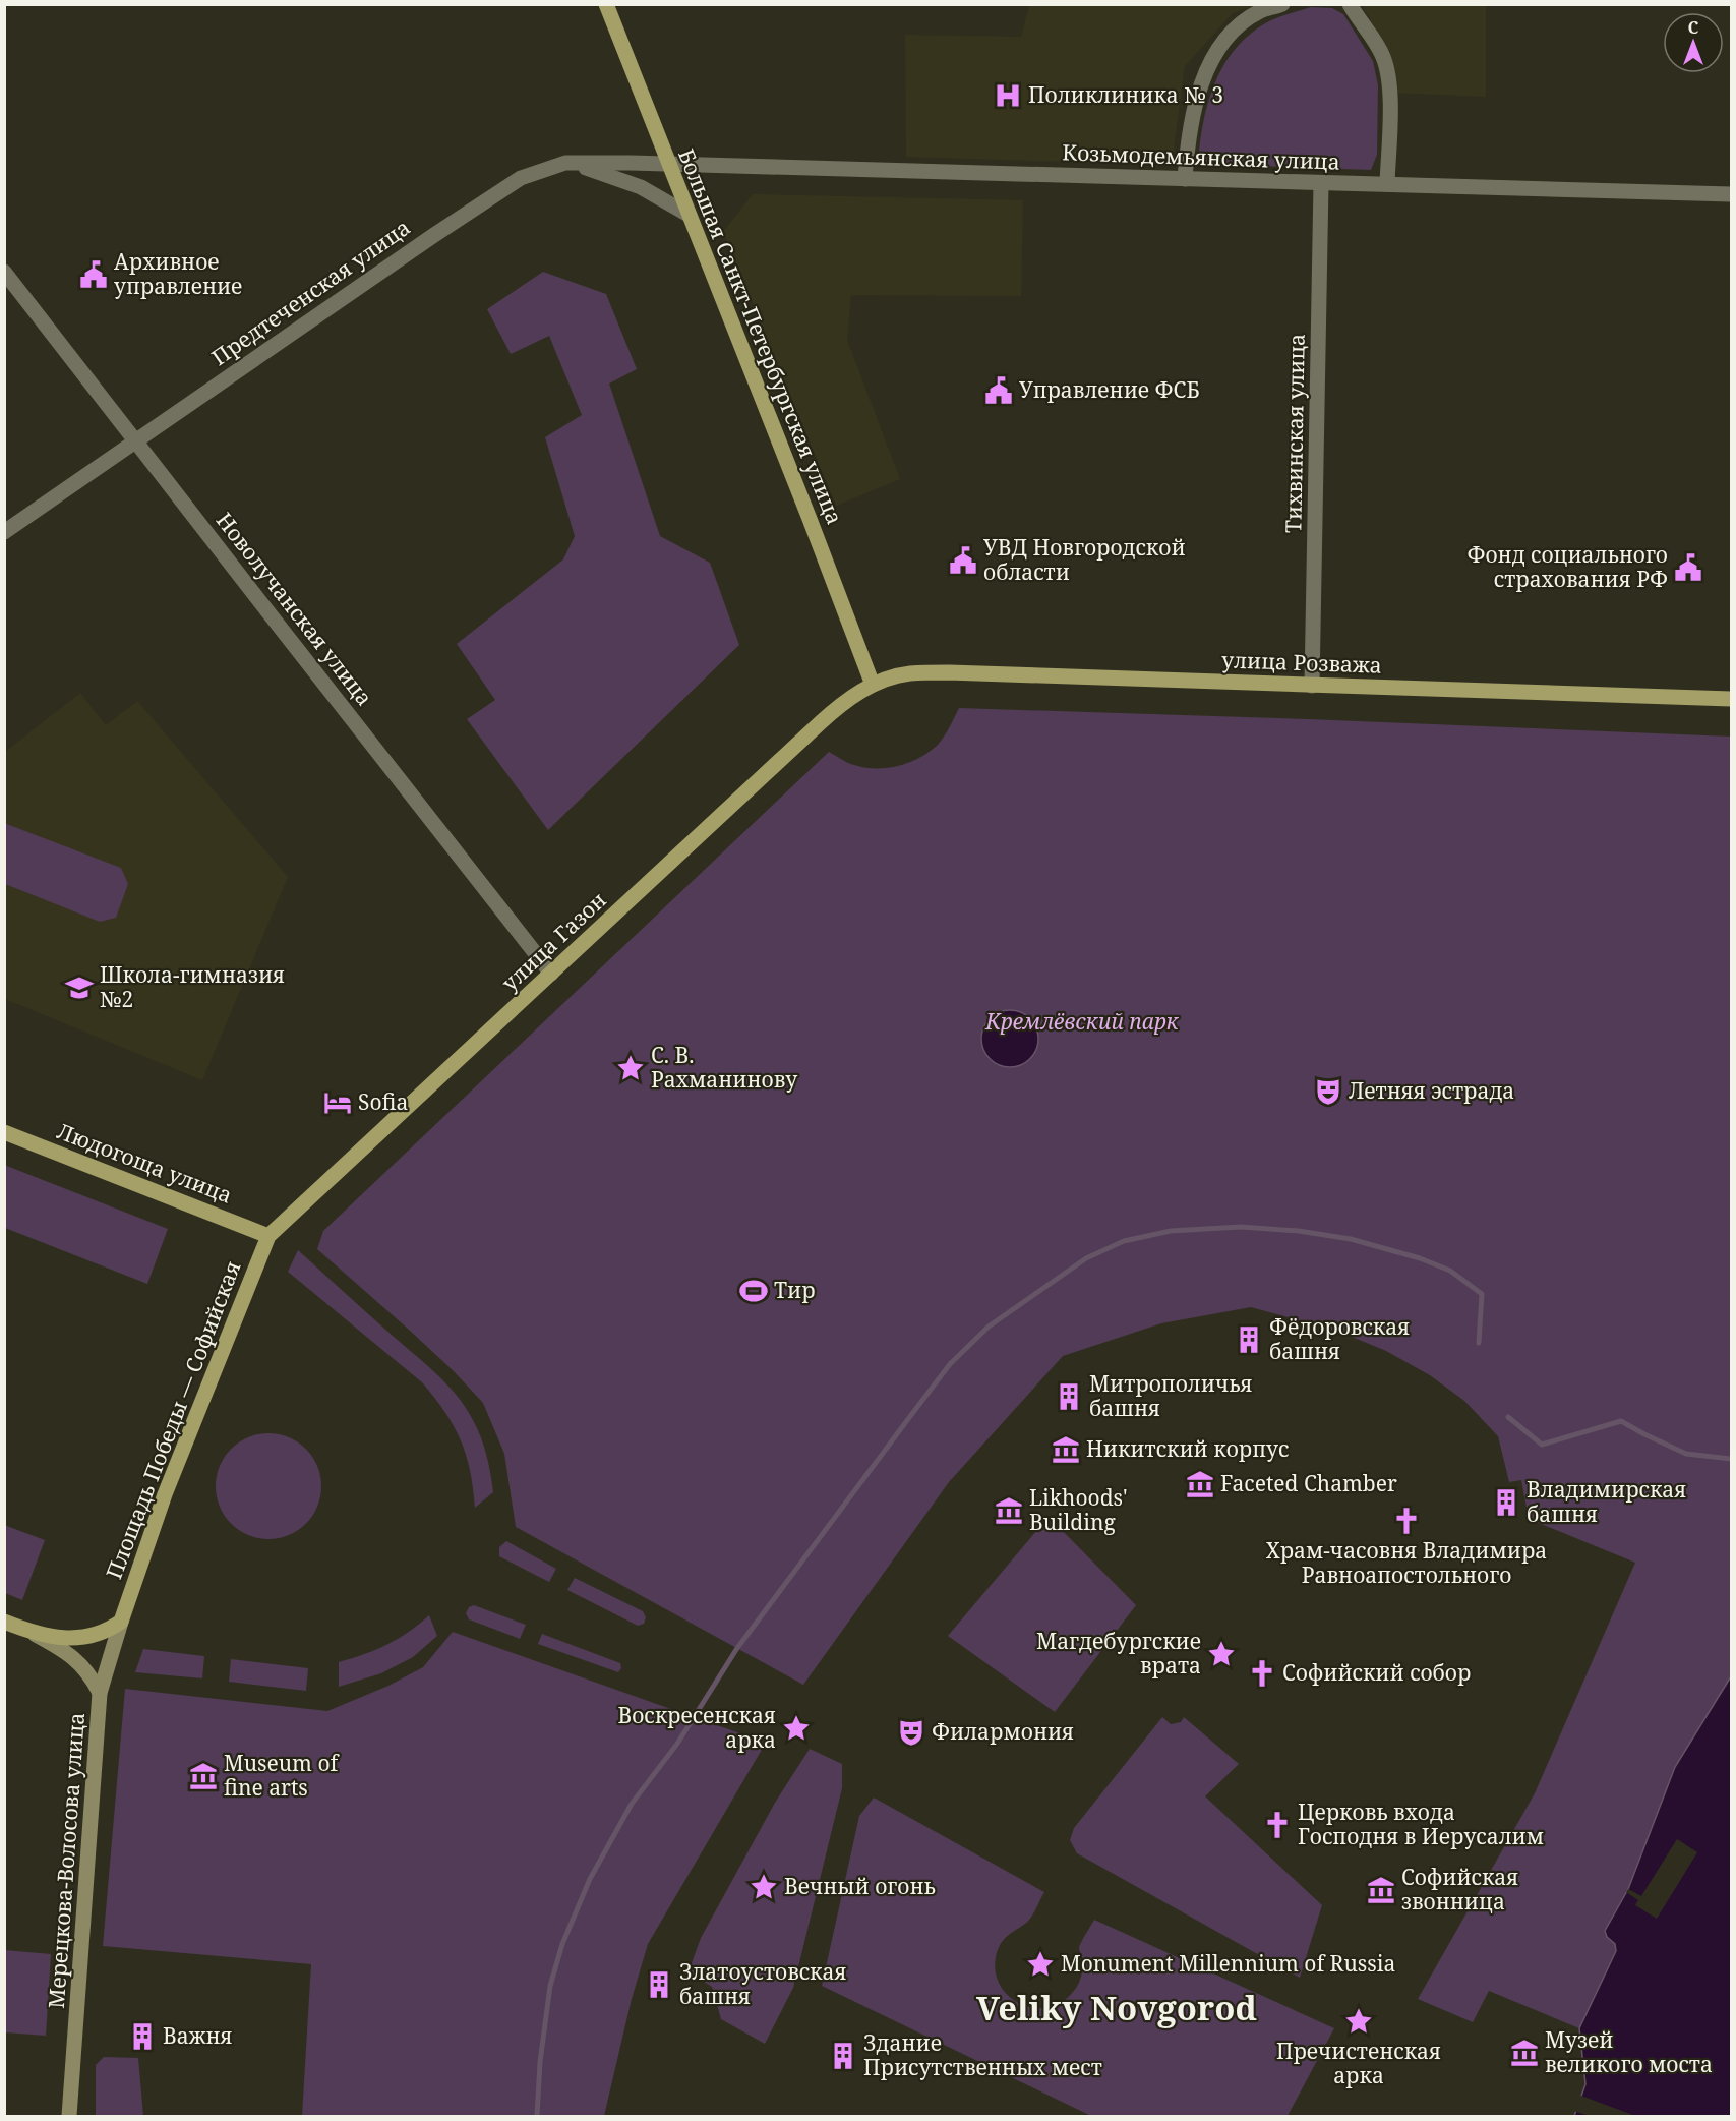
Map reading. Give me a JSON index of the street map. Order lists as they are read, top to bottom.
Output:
{
  "streets": {
    "main road": [
      "Большая Санкт-Петербургская улица",
      "улица Розважа",
      "улица Газон",
      "Людогоща улица",
      "Площадь Победы — Софийская",
      "Мерецкова-Волосова улица"
    ],
    "street": [
      "Козьмодемьянская улица",
      "Предтеченская улица",
      "Тихвинская улица",
      "Новолучанская улица"
    ]
  },
  "crossings": [
    ["Козьмодемьянская улица", "Предтеченская улица"],
    ["Козьмодемьянская улица", "Большая Санкт-Петербургская улица"],
    ["Козьмодемьянская улица", "Тихвинская улица"],
    ["Предтеченская улица", "Большая Санкт-Петербургская улица"],
    ["Предтеченская улица", "Новолучанская улица"],
    ["Большая Санкт-Петербургская улица", "улица Розважа"],
    ["Большая Санкт-Петербургская улица", "улица Газон"],
    ["Тихвинская улица", "улица Розважа"],
    ["Новолучанская улица", "улица Газон"],
    ["улица Розважа", "улица Газон"],
    ["улица Газон", "Людогоща улица"],
    ["улица Газон", "Площадь Победы — Софийская"],
    ["Людогоща улица", "Площадь Победы — Софийская"],
    ["Площадь Победы — Софийская", "Мерецкова-Волосова улица"]
  ],
  "districts": ["Veliky Novgorod"],
  "parks": ["Кремлёвский парк"],
  "places": {
    "hospital": ["Поликлиника № 3"],
    "public building": [
      "Архивное управление",
      "Управление ФСБ",
      "УВД Новгородской области",
      "Фонд социального страхования РФ"
    ],
    "school or university": ["Школа-гимназия №2"],
    "place": [
      "С. В. Рахманинову",
      "Магдебургские врата",
      "Воскресенская арка",
      "Вечный огонь",
      "Monument Millennium of Russia",
      "Пречистенская арка"
    ],
    "theatre": ["Летняя эстрада", "Филармония"],
    "hotel": ["Sofia"],
    "sports": ["Тир"],
    "building": [
      "Фёдоровская башня",
      "Митрополичья башня",
      "Владимирская башня",
      "Златоустовская башня",
      "Важня",
      "Здание Присутственных мест"
    ],
    "museum": [
      "Никитский корпус",
      "Faceted Chamber",
      "Likhoods' Building",
      "Museum of fine arts",
      "Софийская звонница",
      "Музей великого моста"
    ],
    "church": ["Храм-часовня Владимира Равноапостольного", "Софийский собор", "Церковь входа Господня в Иерусалим"]
  },
  "north": "top"
}
